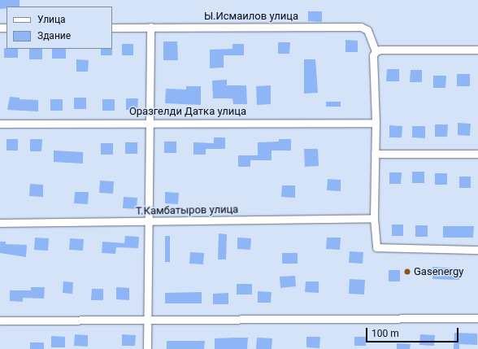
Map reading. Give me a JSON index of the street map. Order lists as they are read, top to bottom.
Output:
{
  "streets": {
    "street": ["Ы.Исмаилов улица", "Оразгелди Датка улица", "Т.Камбатыров улица"]
  },
  "places": ["Gasenergy"],
  "legend": ["Улица", "Здание"],
  "scale_bar": "100 m"
}
